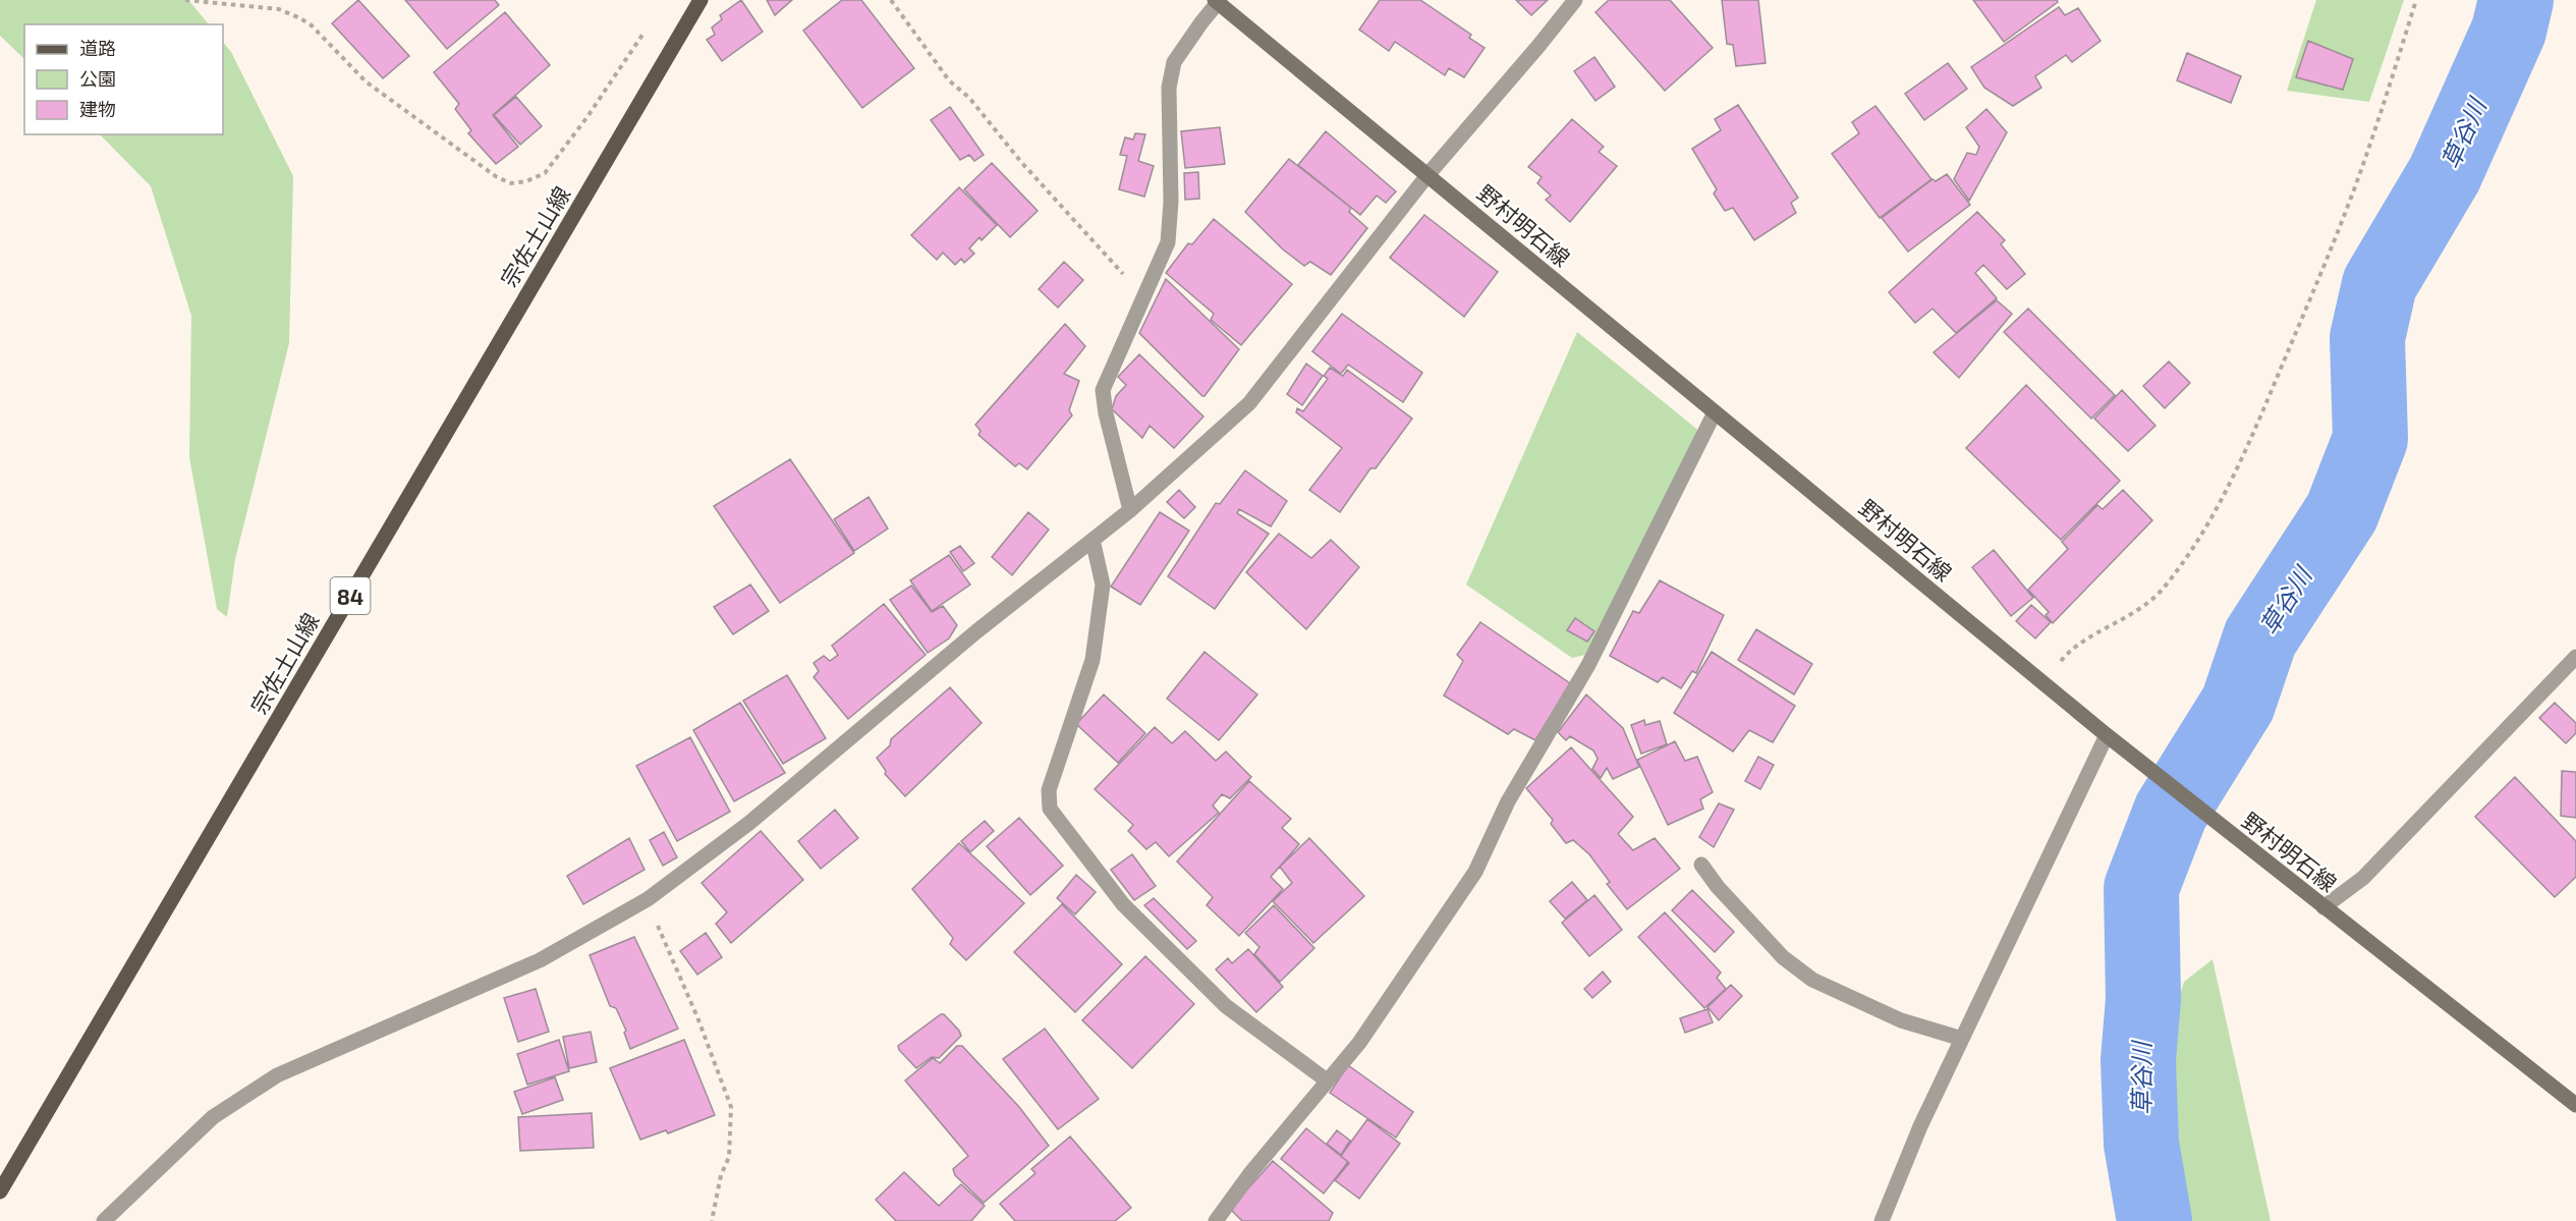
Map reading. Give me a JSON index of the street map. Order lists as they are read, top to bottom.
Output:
{
  "streets": {
    "main road": ["野村明石線", "宗佐土山線", "84"]
  },
  "water": ["草谷川"],
  "legend": ["道路", "公園", "建物"]
}
